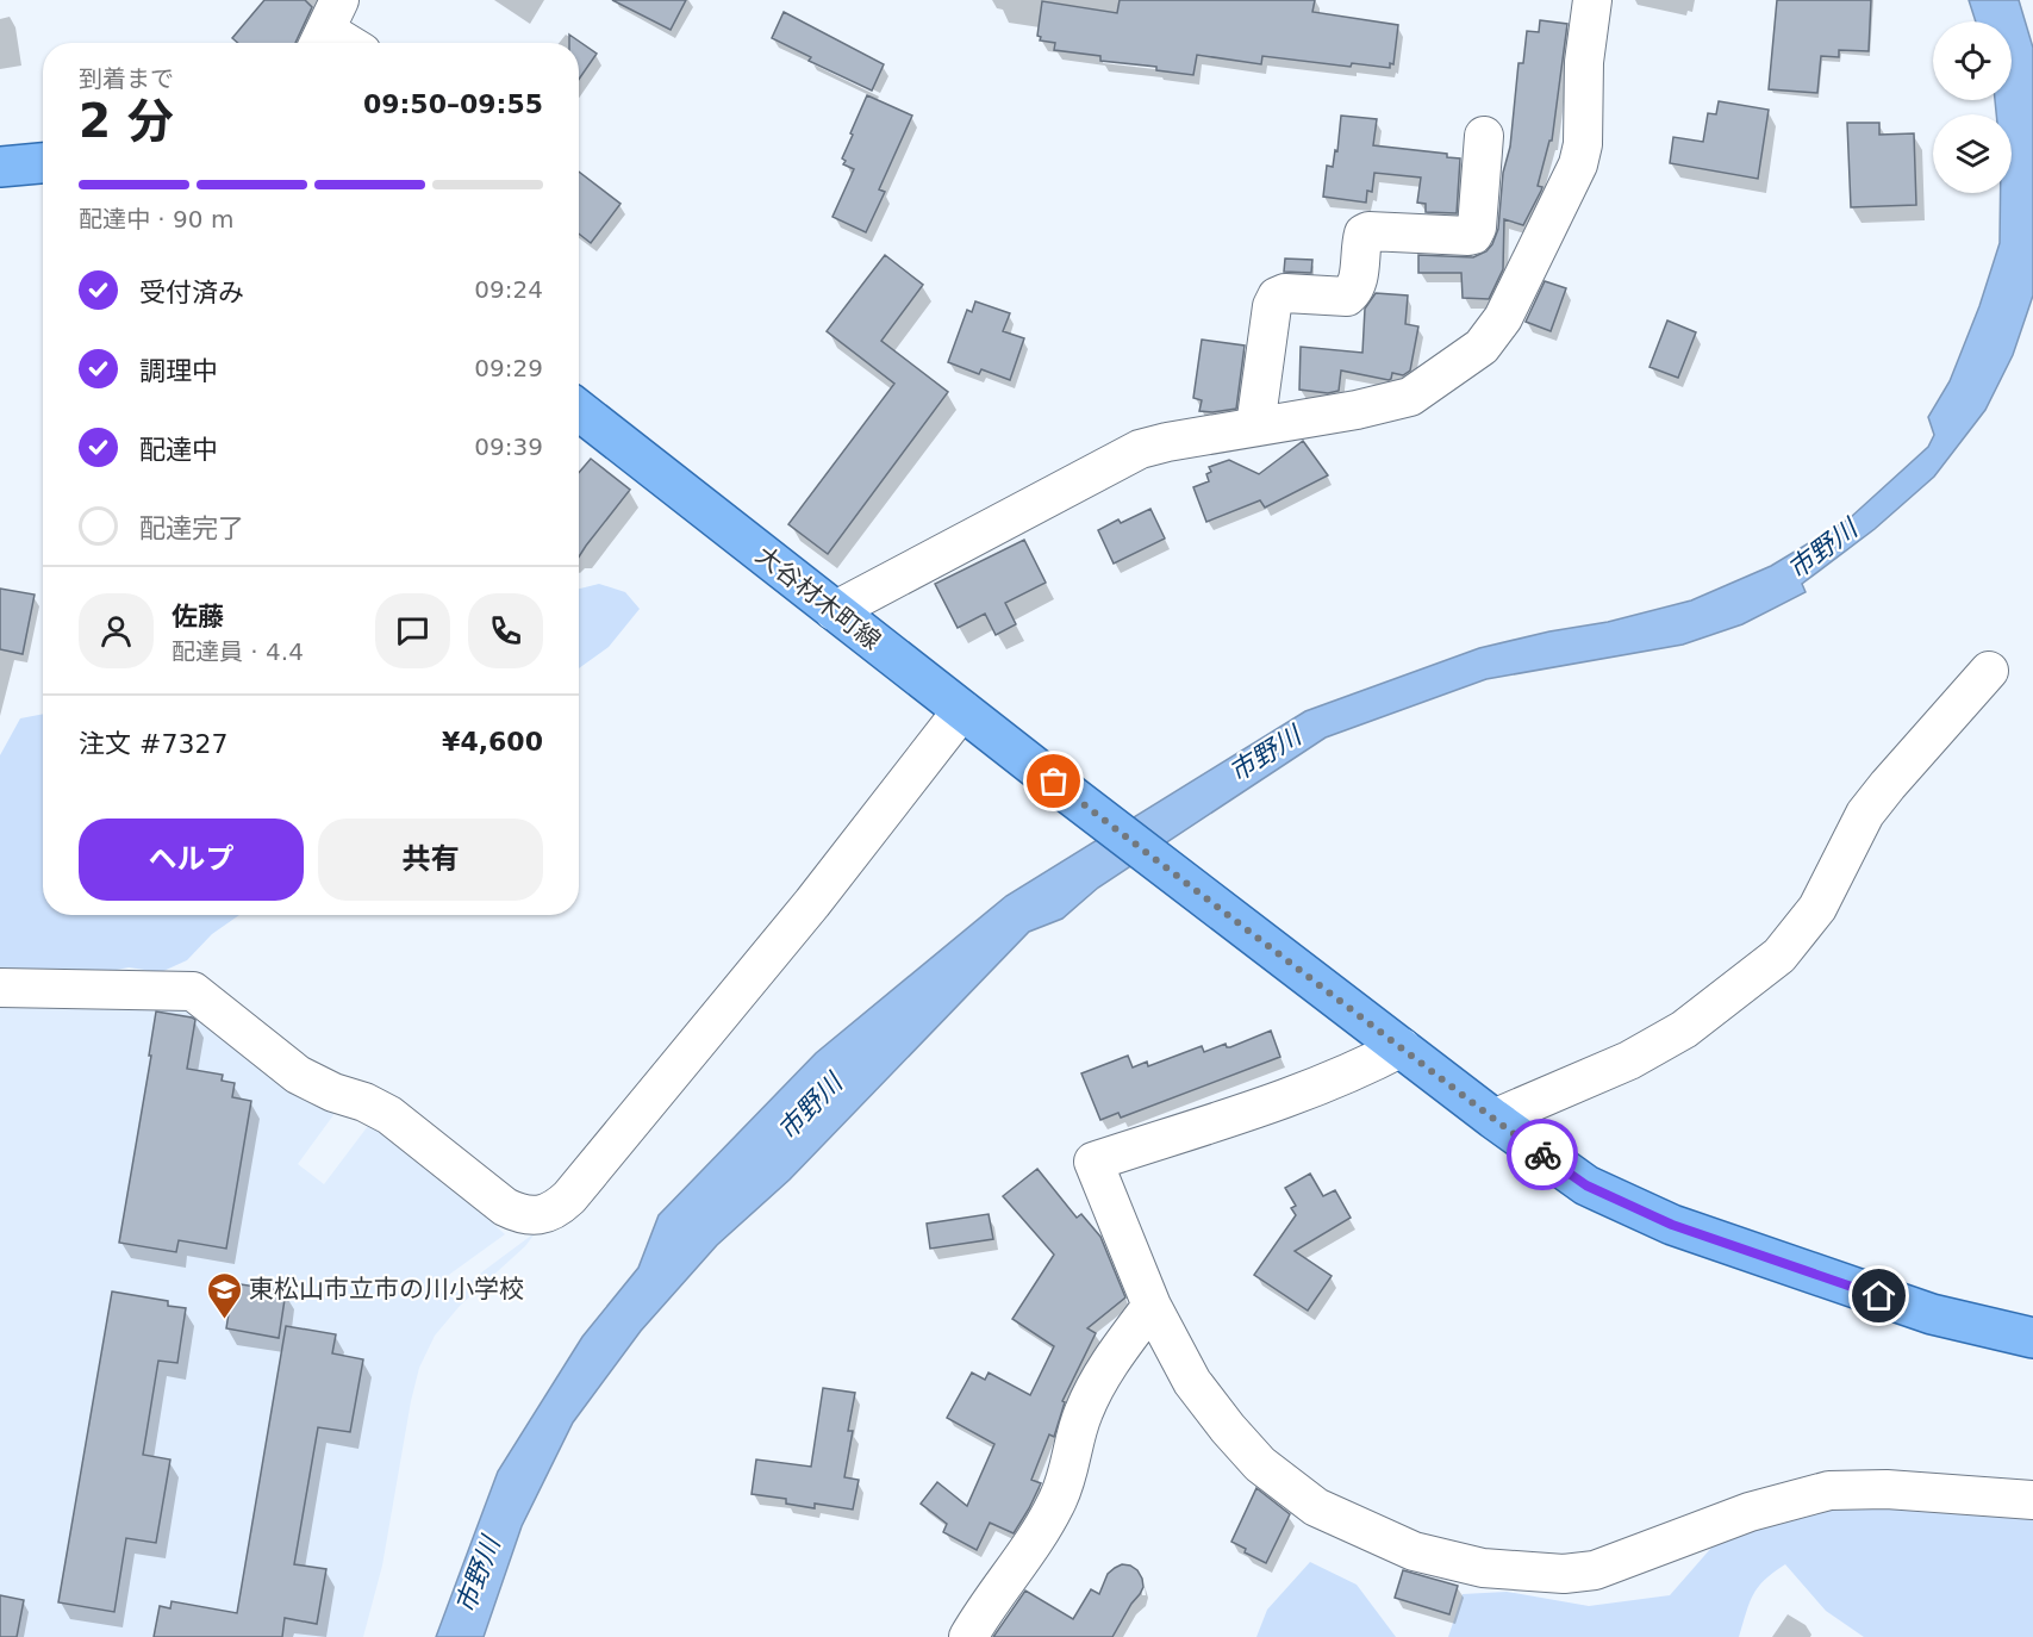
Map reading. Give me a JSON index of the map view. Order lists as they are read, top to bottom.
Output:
{
  "streets": {
    "main road": ["大谷材木町線"]
  },
  "water": ["市野川"],
  "places": {
    "school or university": ["東松山市立市の川小学校"]
  },
  "page": {
    "heading": ["2 分", "到着まで", "09:50–09:55"],
    "panel": [
      "佐藤",
      "配達員 · 4.4",
      "注文 #7327",
      "¥4,600"
    ],
    "bar": "配達中 · 90 m",
    "list": [
      ["受付済み", "09:24"],
      ["調理中", "09:29"],
      ["配達中", "09:39"],
      "配達完了"
    ],
    "buttons": ["ヘルプ", "共有"]
  }
}
